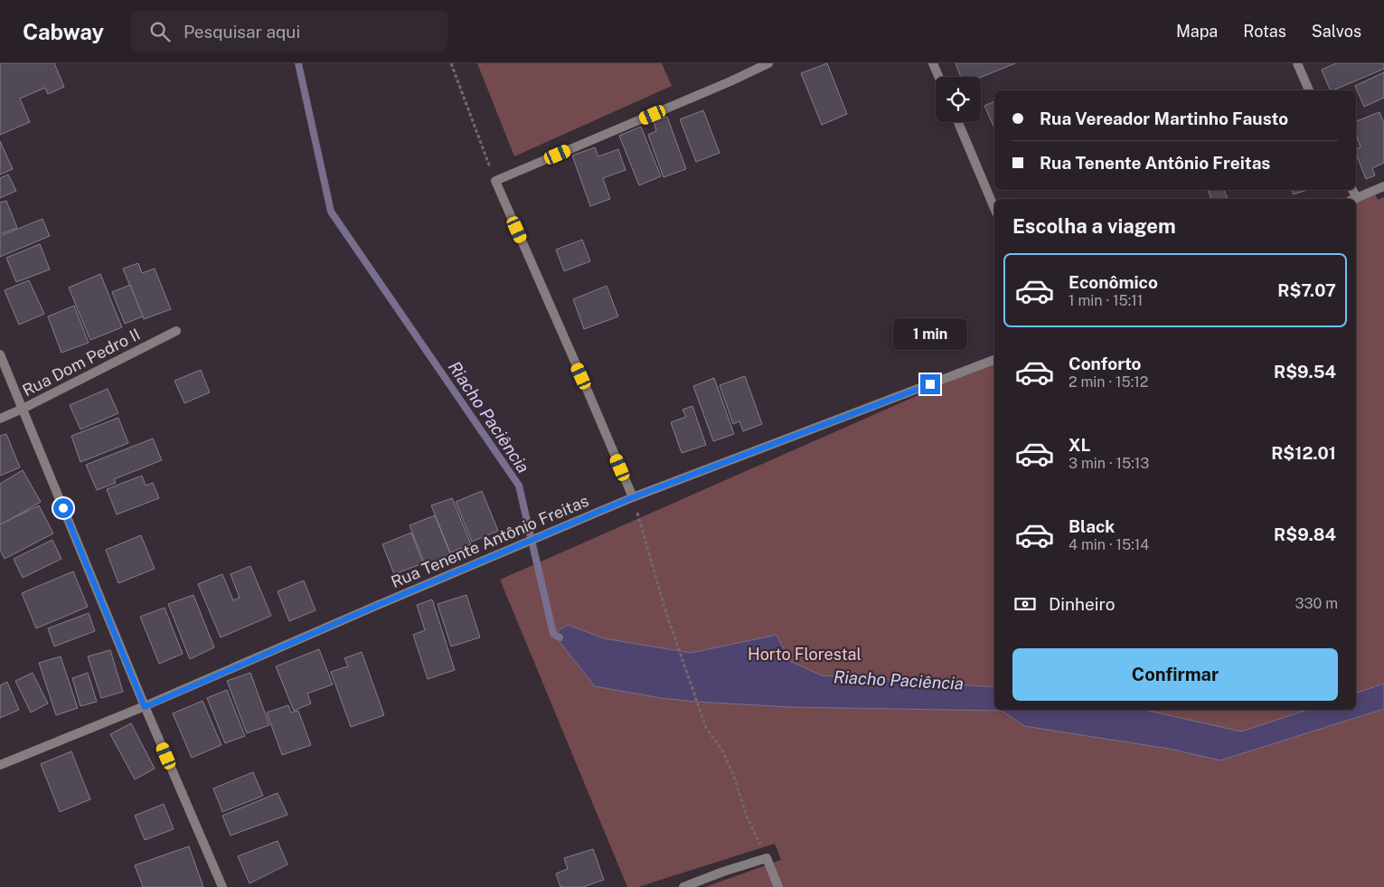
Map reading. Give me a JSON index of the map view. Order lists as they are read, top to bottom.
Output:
{
  "streets": {
    "street": ["Rua Dom Pedro II", "Rua Tenente Antônio Freitas"]
  },
  "water": ["Riacho Paciência"],
  "parks": ["Horto Florestal"],
  "page": {
    "header": "Cabway",
    "search": "Pesquisar aqui",
    "nav": ["Mapa", "Rotas", "Salvos"],
    "banner": ["Rua Vereador Martinho Fausto", "Rua Tenente Antônio Freitas"],
    "heading": "Escolha a viagem",
    "list": [
      {
        "name": "Econômico",
        "note": "1 min · 15:11",
        "value": "R$7.07"
      },
      {
        "name": "Conforto",
        "note": "2 min · 15:12",
        "value": "R$9.54"
      },
      {
        "name": "XL",
        "note": "3 min · 15:13",
        "value": "R$12.01"
      },
      {
        "name": "Black",
        "note": "4 min · 15:14",
        "value": "R$9.84"
      }
    ],
    "bubble": "1 min",
    "pay": ["Dinheiro", "330 m"],
    "buttons": "Confirmar"
  }
}
